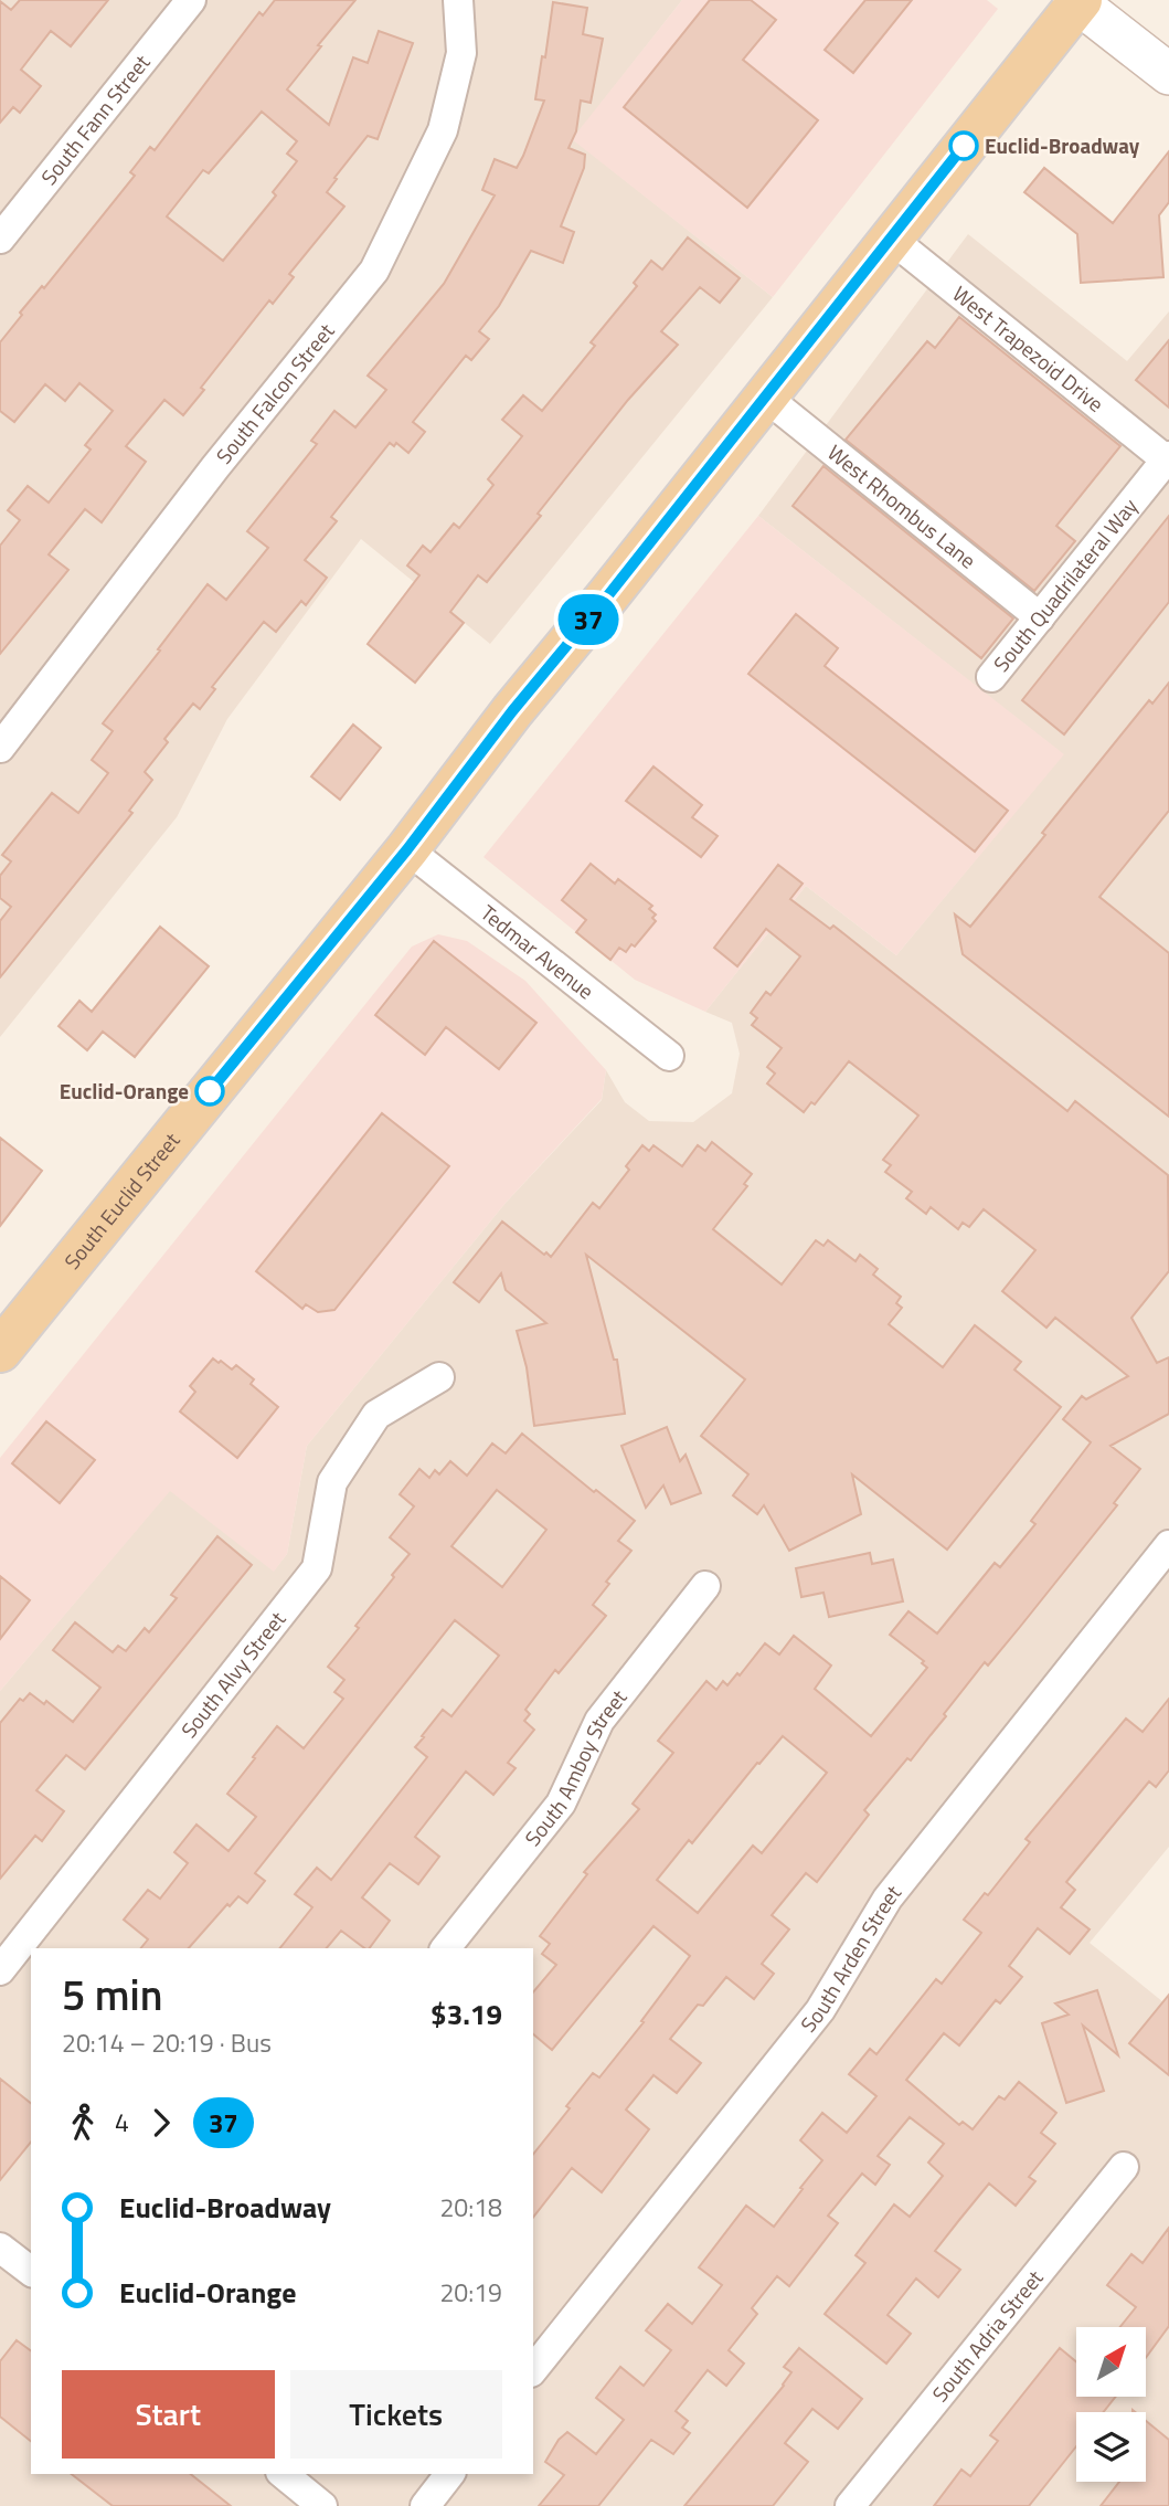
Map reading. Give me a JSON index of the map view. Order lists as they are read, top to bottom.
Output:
{
  "streets": {
    "main road": ["South Euclid Street"],
    "street": [
      "South Fann Street",
      "West Trapezoid Drive",
      "South Falcon Street",
      "West Rhombus Lane",
      "South Quadrilateral Way",
      "Tedmar Avenue",
      "South Alvy Street",
      "South Amboy Street",
      "South Arden Street",
      "South Adria Street"
    ]
  },
  "crossings": [
    ["West Trapezoid Drive", "South Quadrilateral Way"],
    ["West Trapezoid Drive", "South Euclid Street"],
    ["West Rhombus Lane", "South Quadrilateral Way"],
    ["West Rhombus Lane", "South Euclid Street"],
    ["Tedmar Avenue", "South Euclid Street"]
  ],
  "places": ["Euclid-Broadway", "Euclid-Orange"],
  "lines": ["bus line 37"],
  "north": "top right",
  "page": {
    "on_map": "37",
    "heading": ["5 min", "20:14 – 20:19 · Bus", "$3.19"],
    "legs": ["4", "37"],
    "list": [
      {
        "name": "Euclid-Broadway",
        "value": "20:18"
      },
      {
        "name": "Euclid-Orange",
        "value": "20:19"
      }
    ],
    "buttons": ["Start", "Tickets"]
  }
}
